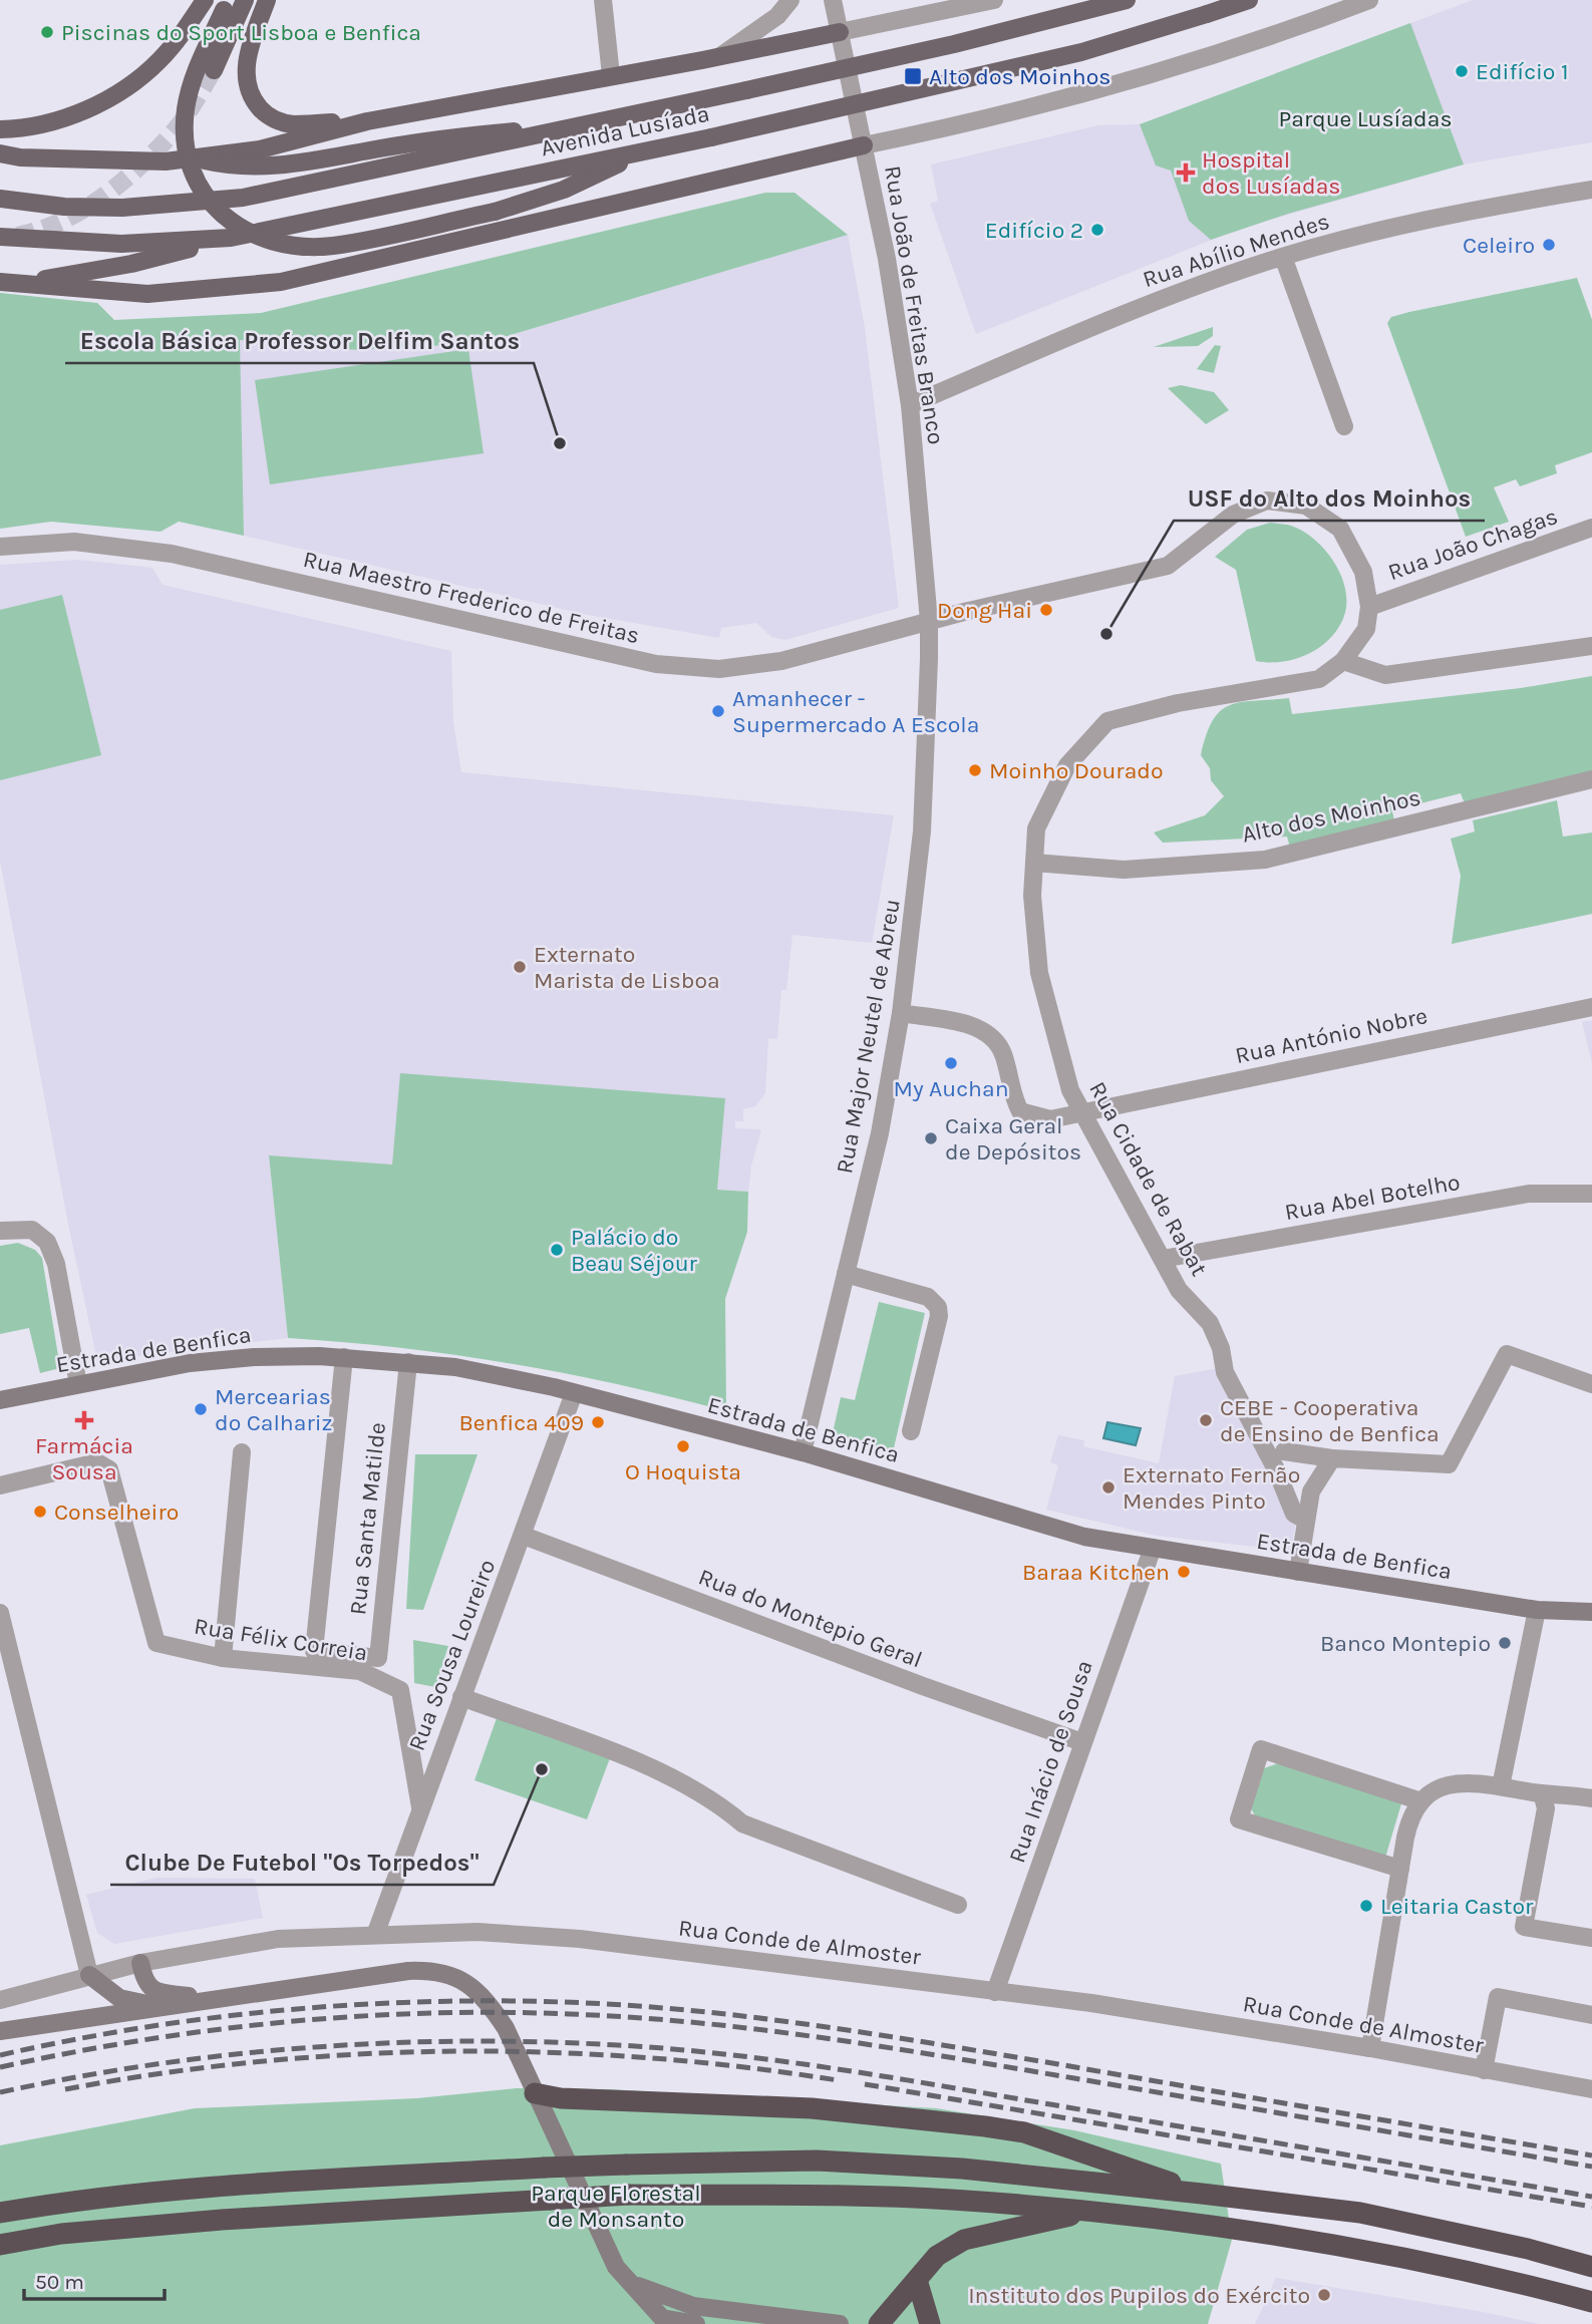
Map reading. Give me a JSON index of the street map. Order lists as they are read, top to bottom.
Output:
{
  "streets": {
    "main road": ["Avenida Lusíada"],
    "street": [
      "Rua Abílio Mendes",
      "Rua João de Freitas Branco",
      "Rua João Chagas",
      "Rua Maestro Frederico de Freitas",
      "Alto dos Moinhos",
      "Rua António Nobre",
      "Rua Major Neutel de Abreu",
      "Rua Cidade de Rabat",
      "Rua Abel Botelho",
      "Estrada de Benfica",
      "Rua Santa Matilde",
      "Rua do Montepio Geral",
      "Rua Félix Correia",
      "Rua Sousa Loureiro",
      "Rua Inácio de Sousa",
      "Rua Conde de Almoster"
    ]
  },
  "crossings": [
    ["Rua Abílio Mendes", "Rua João de Freitas Branco"],
    ["Rua João de Freitas Branco", "Rua Maestro Frederico de Freitas"],
    ["Rua João de Freitas Branco", "Rua Major Neutel de Abreu"],
    ["Rua João de Freitas Branco", "Rua Cidade de Rabat"],
    ["Rua João Chagas", "Rua Cidade de Rabat"],
    ["Rua Maestro Frederico de Freitas", "Rua Major Neutel de Abreu"],
    ["Rua Maestro Frederico de Freitas", "Rua Cidade de Rabat"],
    ["Alto dos Moinhos", "Rua Cidade de Rabat"],
    ["Rua António Nobre", "Rua Major Neutel de Abreu"],
    ["Rua António Nobre", "Rua Cidade de Rabat"],
    ["Rua Major Neutel de Abreu", "Rua Cidade de Rabat"],
    ["Rua Major Neutel de Abreu", "Estrada de Benfica"],
    ["Rua Cidade de Rabat", "Rua Abel Botelho"],
    ["Estrada de Benfica", "Rua Santa Matilde"],
    ["Estrada de Benfica", "Rua Sousa Loureiro"],
    ["Estrada de Benfica", "Rua Inácio de Sousa"],
    ["Rua do Montepio Geral", "Rua Sousa Loureiro"],
    ["Rua do Montepio Geral", "Rua Inácio de Sousa"],
    ["Rua Félix Correia", "Rua Sousa Loureiro"],
    ["Rua Sousa Loureiro", "Rua Conde de Almoster"],
    ["Rua Inácio de Sousa", "Rua Conde de Almoster"]
  ],
  "parks": ["Parque Lusíadas", "Parque Florestal de Monsanto"],
  "places": {
    "other": [
      "Piscinas do Sport Lisboa e Benfica",
      "Edifício 1",
      "Edifício 2",
      "Celeiro",
      "Escola Básica Professor Delfim Santos",
      "Dong Hai",
      "USF do Alto dos Moinhos",
      "Amanhecer - Supermercado A Escola",
      "Moinho Dourado",
      "Externato Marista de Lisboa",
      "My Auchan",
      "Caixa Geral de Depósitos",
      "Palácio do Beau Séjour",
      "Mercearias do Calhariz",
      "CEBE - Cooperativa de Ensino de Benfica",
      "Benfica 409",
      "O Hoquista",
      "Externato Fernão Mendes Pinto",
      "Conselheiro",
      "Baraa Kitchen",
      "Banco Montepio",
      "Clube De Futebol \"Os Torpedos\"",
      "Leitaria Castor",
      "Instituto dos Pupilos do Exército"
    ],
    "transit": ["Alto dos Moinhos"],
    "health": ["Hospital dos Lusíadas", "Farmácia Sousa"]
  },
  "scale_bar": "50 m"
}
